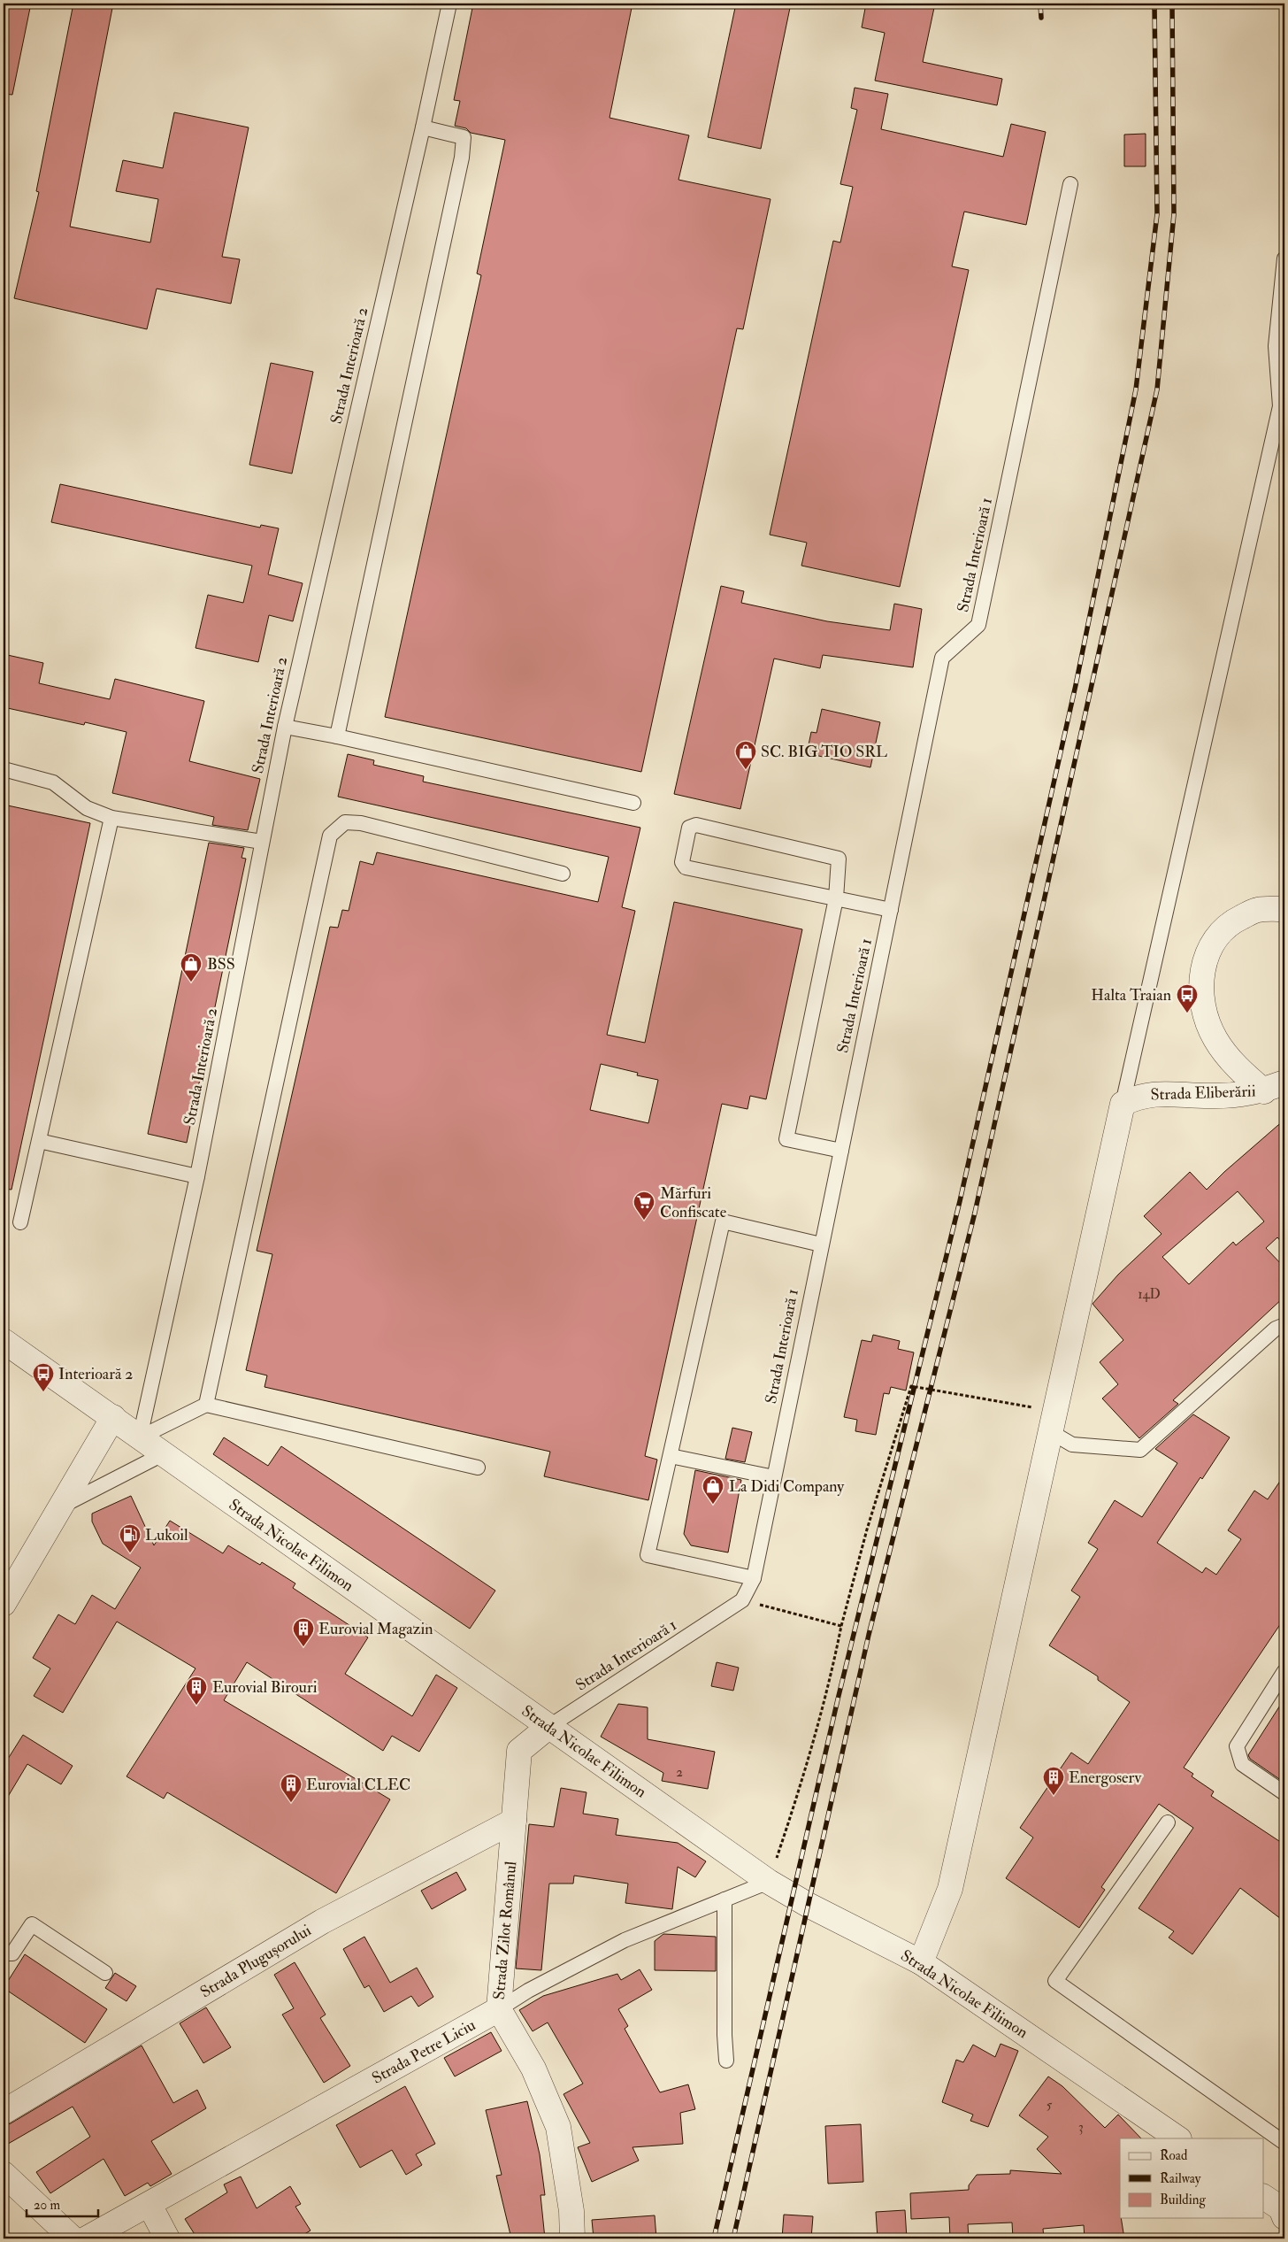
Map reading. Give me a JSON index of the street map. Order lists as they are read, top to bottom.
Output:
{
  "streets": {
    "street": [
      "Strada Eliberării",
      "Strada Nicolae Filimon",
      "Strada Zilot Românul",
      "Strada Plugușorului",
      "Strada Petre Liciu"
    ],
    "lane": ["Strada Interioară 2", "Strada Interioară 1"]
  },
  "crossings": [
    ["Strada Interioară 2", "Strada Nicolae Filimon"],
    ["Strada Interioară 1", "Strada Nicolae Filimon"],
    ["Strada Interioară 1", "Strada Zilot Românul"],
    ["Strada Nicolae Filimon", "Strada Zilot Românul"],
    ["Strada Nicolae Filimon", "Strada Petre Liciu"],
    ["Strada Zilot Românul", "Strada Plugușorului"],
    ["Strada Zilot Românul", "Strada Petre Liciu"]
  ],
  "places": {
    "shop": ["SC. BIG TIO SRL", "BSS", "La Didi Company"],
    "bus stop": ["Halta Traian", "Interioară 2"],
    "supermarket": ["Mărfuri Confiscate"],
    "fuel station": ["Lukoil"],
    "building": [
      "Eurovial Magazin",
      "Eurovial Birouri",
      "Energoserv",
      "Eurovial CLEC"
    ]
  },
  "house_numbers": [
    "14D",
    "2",
    "5",
    "3"
  ],
  "legend": ["Road", "Railway", "Building"],
  "scale_bar": "20 m"
}
